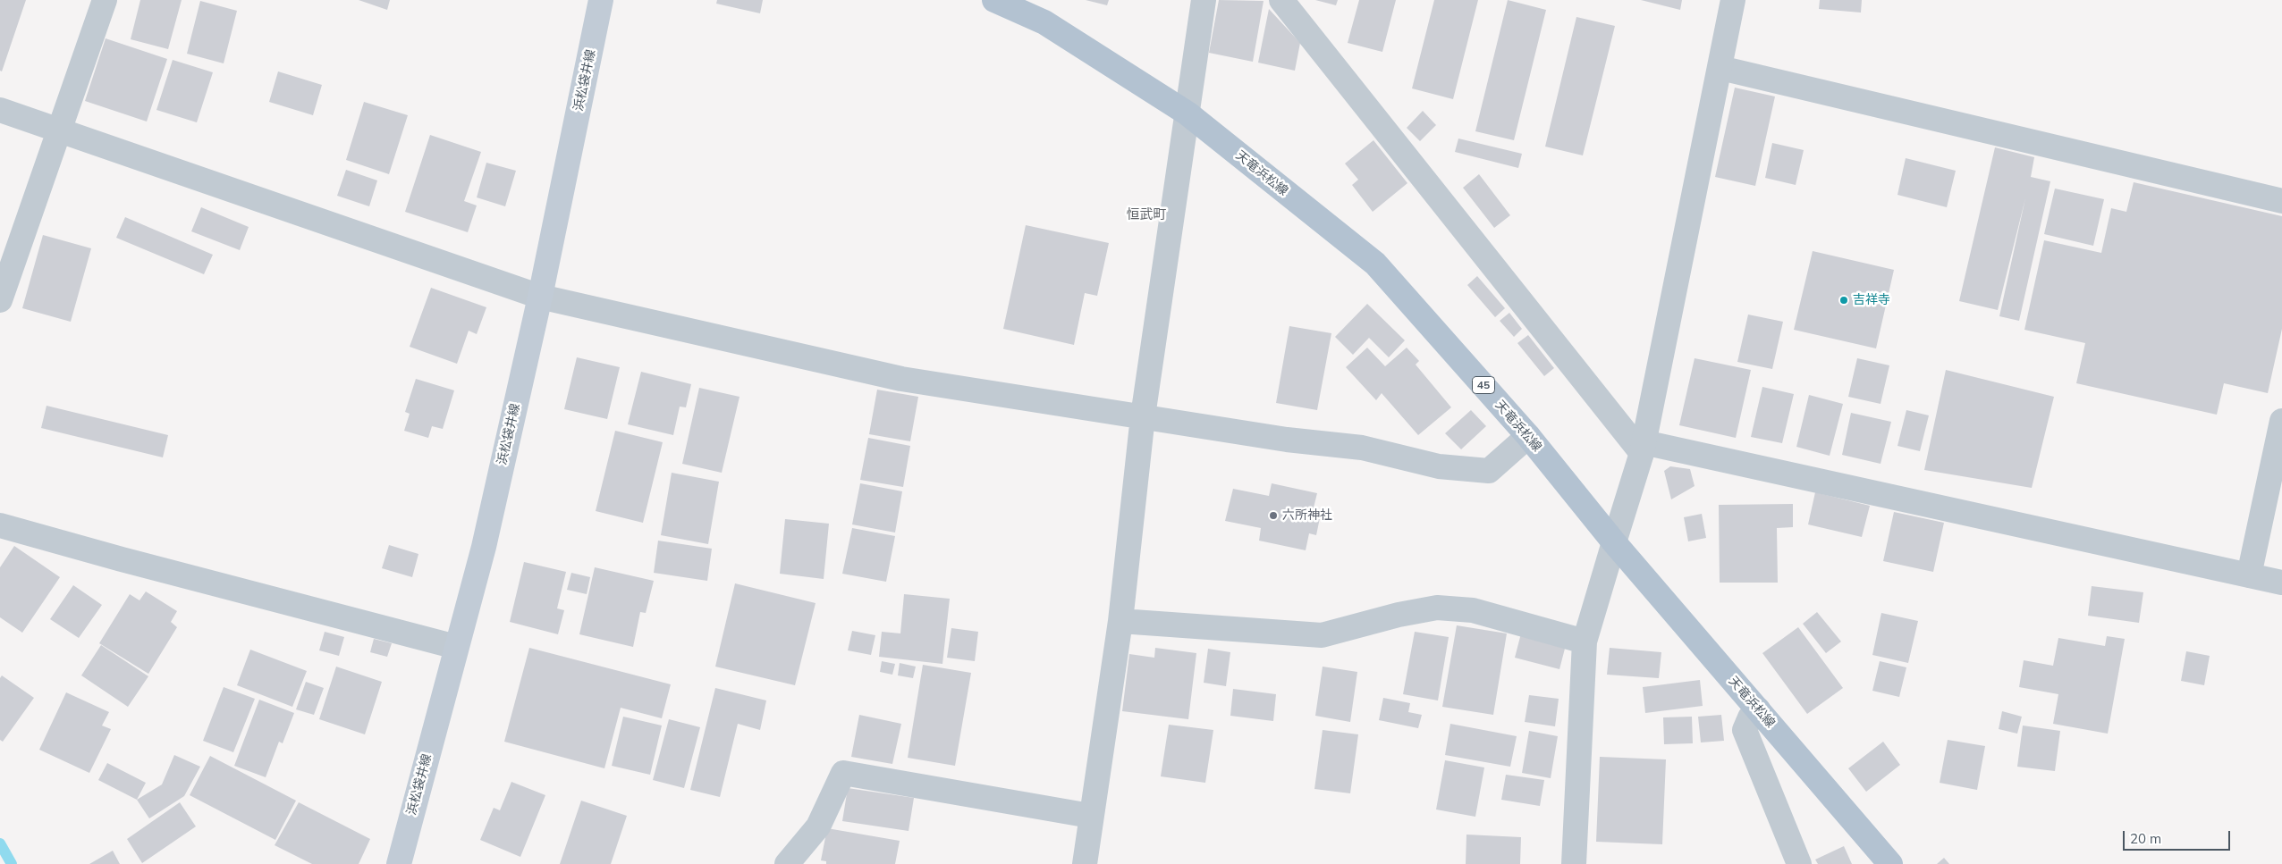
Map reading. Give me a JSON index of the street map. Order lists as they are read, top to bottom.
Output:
{
  "streets": {
    "main road": ["浜松袋井線", "天竜浜松線", "45"]
  },
  "districts": ["恒武町"],
  "places": ["吉祥寺", "六所神社"],
  "scale_bar": "20 m"
}
